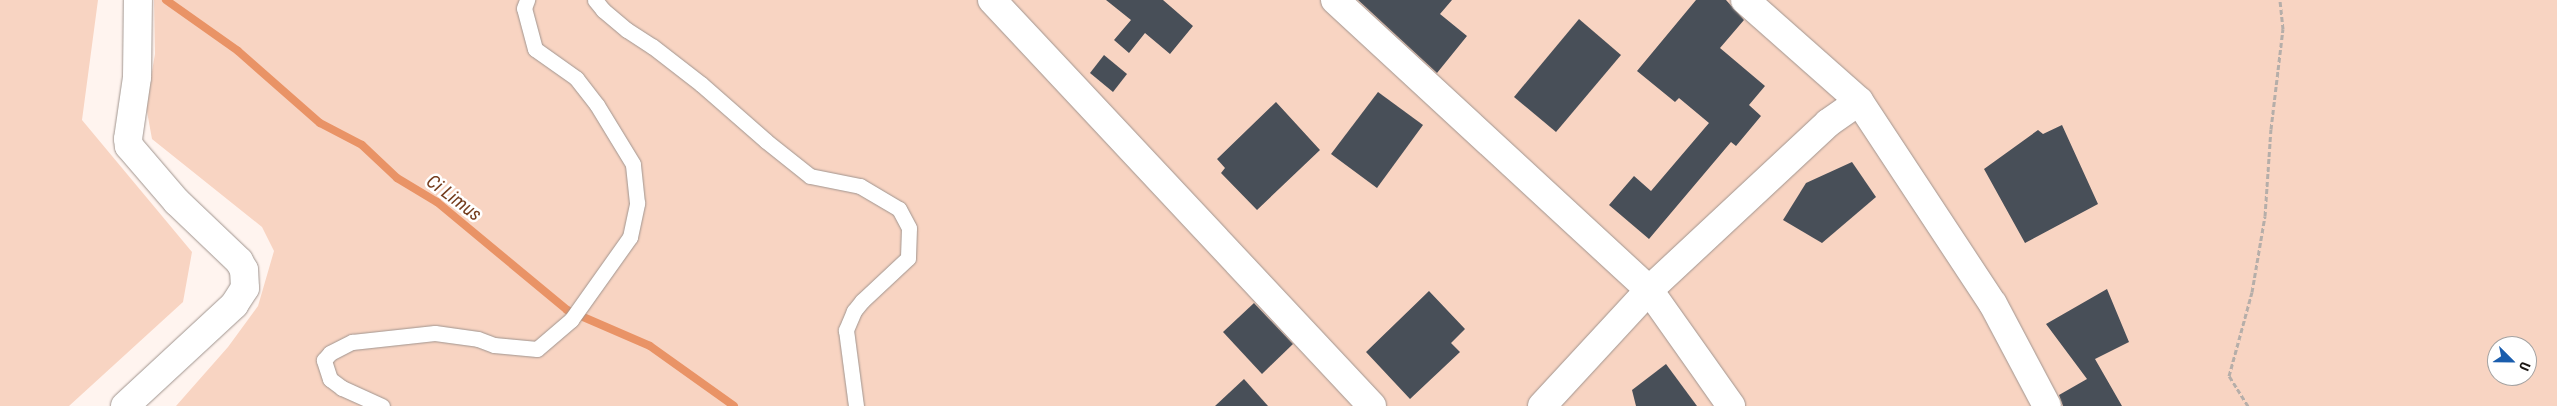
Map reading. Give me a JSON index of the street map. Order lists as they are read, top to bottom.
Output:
{
  "water": ["Ci Limus"],
  "north": "bottom right"
}
